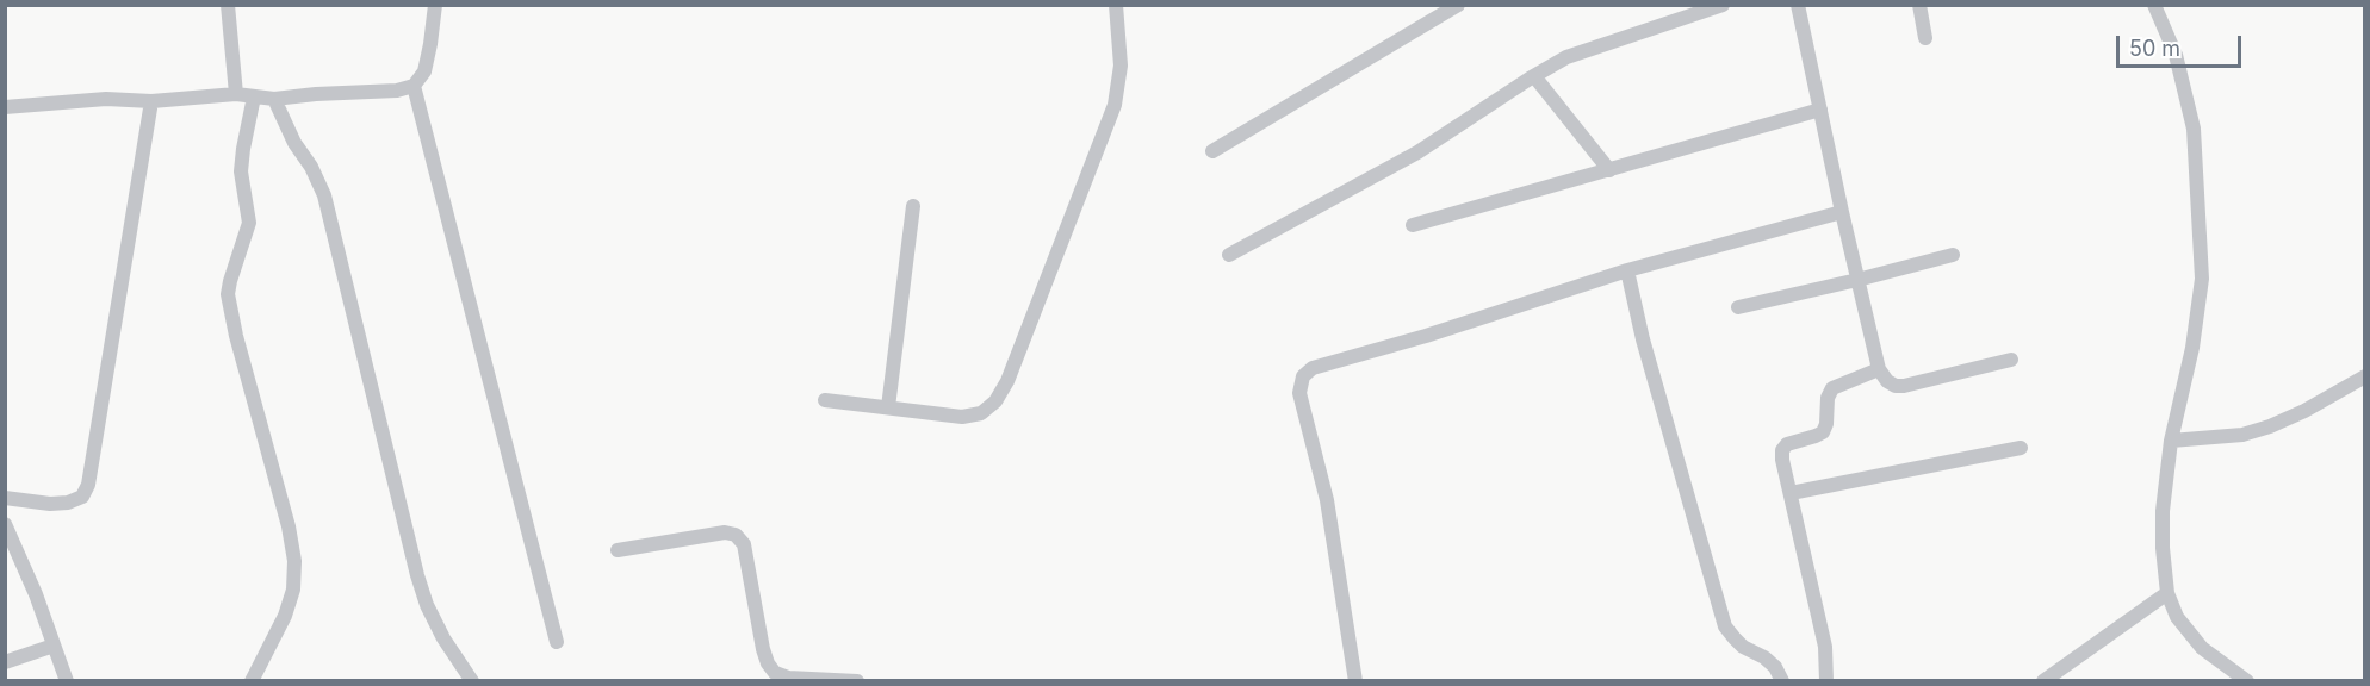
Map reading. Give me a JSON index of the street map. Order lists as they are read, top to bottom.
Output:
{
  "scale_bar": "50 m"
}
